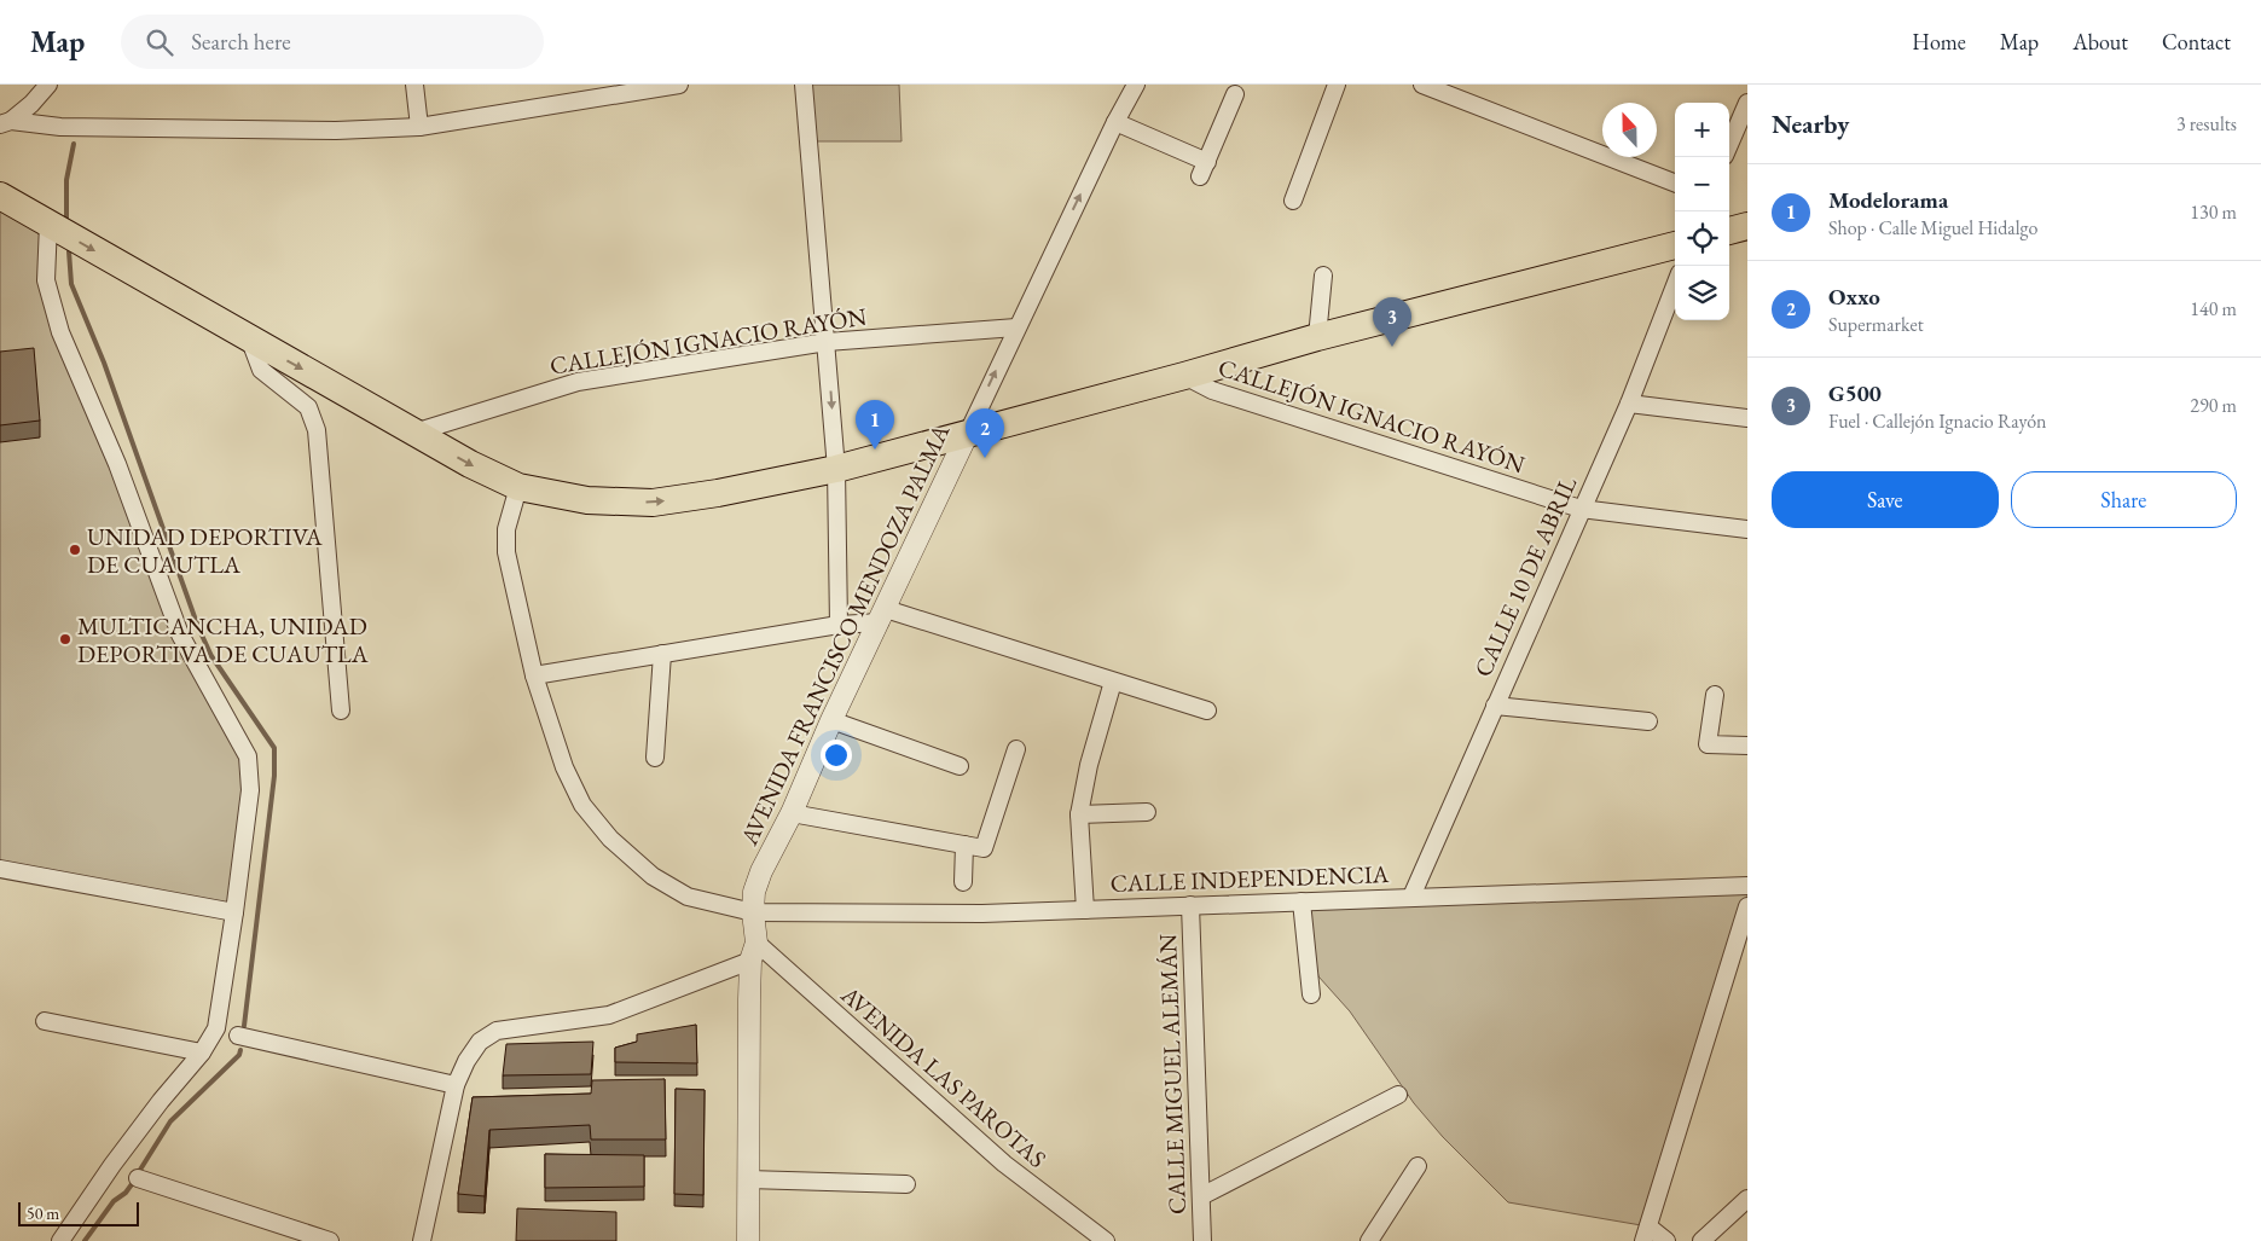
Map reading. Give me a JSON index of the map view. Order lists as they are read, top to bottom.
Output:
{
  "streets": {
    "street": [
      "CALLEJÓN IGNACIO RAYÓN",
      "CALLE 10 DE ABRIL",
      "AVENIDA FRANCISCO MENDOZA PALMA",
      "CALLE INDEPENDENCIA",
      "CALLE MIGUEL ALEMÁN",
      "AVENIDA LAS PAROTAS"
    ]
  },
  "crossings": [
    ["CALLEJÓN IGNACIO RAYÓN", "CALLE 10 DE ABRIL"],
    ["CALLEJÓN IGNACIO RAYÓN", "AVENIDA FRANCISCO MENDOZA PALMA"],
    ["CALLE 10 DE ABRIL", "CALLE INDEPENDENCIA"],
    ["AVENIDA FRANCISCO MENDOZA PALMA", "CALLE INDEPENDENCIA"],
    ["AVENIDA FRANCISCO MENDOZA PALMA", "AVENIDA LAS PAROTAS"],
    ["CALLE INDEPENDENCIA", "CALLE MIGUEL ALEMÁN"]
  ],
  "places": ["UNIDAD DEPORTIVA DE CUAUTLA", "MULTICANCHA, UNIDAD DEPORTIVA DE CUAUTLA"],
  "scale_bar": "50 m",
  "north": "top",
  "page": {
    "header": "Map",
    "search": "Search here",
    "nav": [
      "Home",
      "Map",
      "About",
      "Contact"
    ],
    "heading": ["Nearby", "3 results"],
    "map_buttons": ["+", "−"],
    "list": [
      {
        "mark": "1",
        "name": "Modelorama",
        "note": "Shop · Calle Miguel Hidalgo",
        "value": "130 m"
      },
      {
        "mark": "2",
        "name": "Oxxo",
        "note": "Supermarket",
        "value": "140 m"
      },
      {
        "mark": "3",
        "name": "G500",
        "note": "Fuel · Callejón Ignacio Rayón",
        "value": "290 m"
      }
    ],
    "pins": ["3", "1", "2"],
    "buttons": ["Save", "Share"],
    "scale": "50 m"
  }
}
